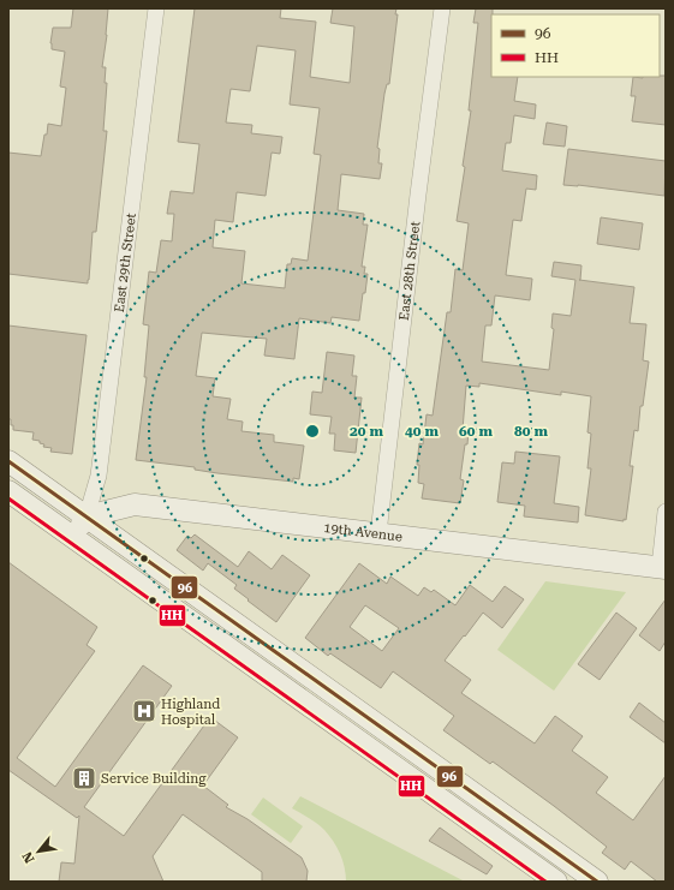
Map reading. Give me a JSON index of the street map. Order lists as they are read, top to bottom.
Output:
{
  "streets": {
    "main road": ["19th Avenue"],
    "street": ["East 29th Street", "East 28th Street"]
  },
  "crossings": [
    ["East 29th Street", "19th Avenue"],
    ["East 28th Street", "19th Avenue"]
  ],
  "places": {
    "hospital": ["Highland Hospital"],
    "building": ["Service Building"]
  },
  "lines": ["transit line 96", "transit line HH"],
  "legend": ["96", "HH"],
  "north": "bottom left",
  "rings": [
    "20 m",
    "40 m",
    "60 m",
    "80 m"
  ]
}
